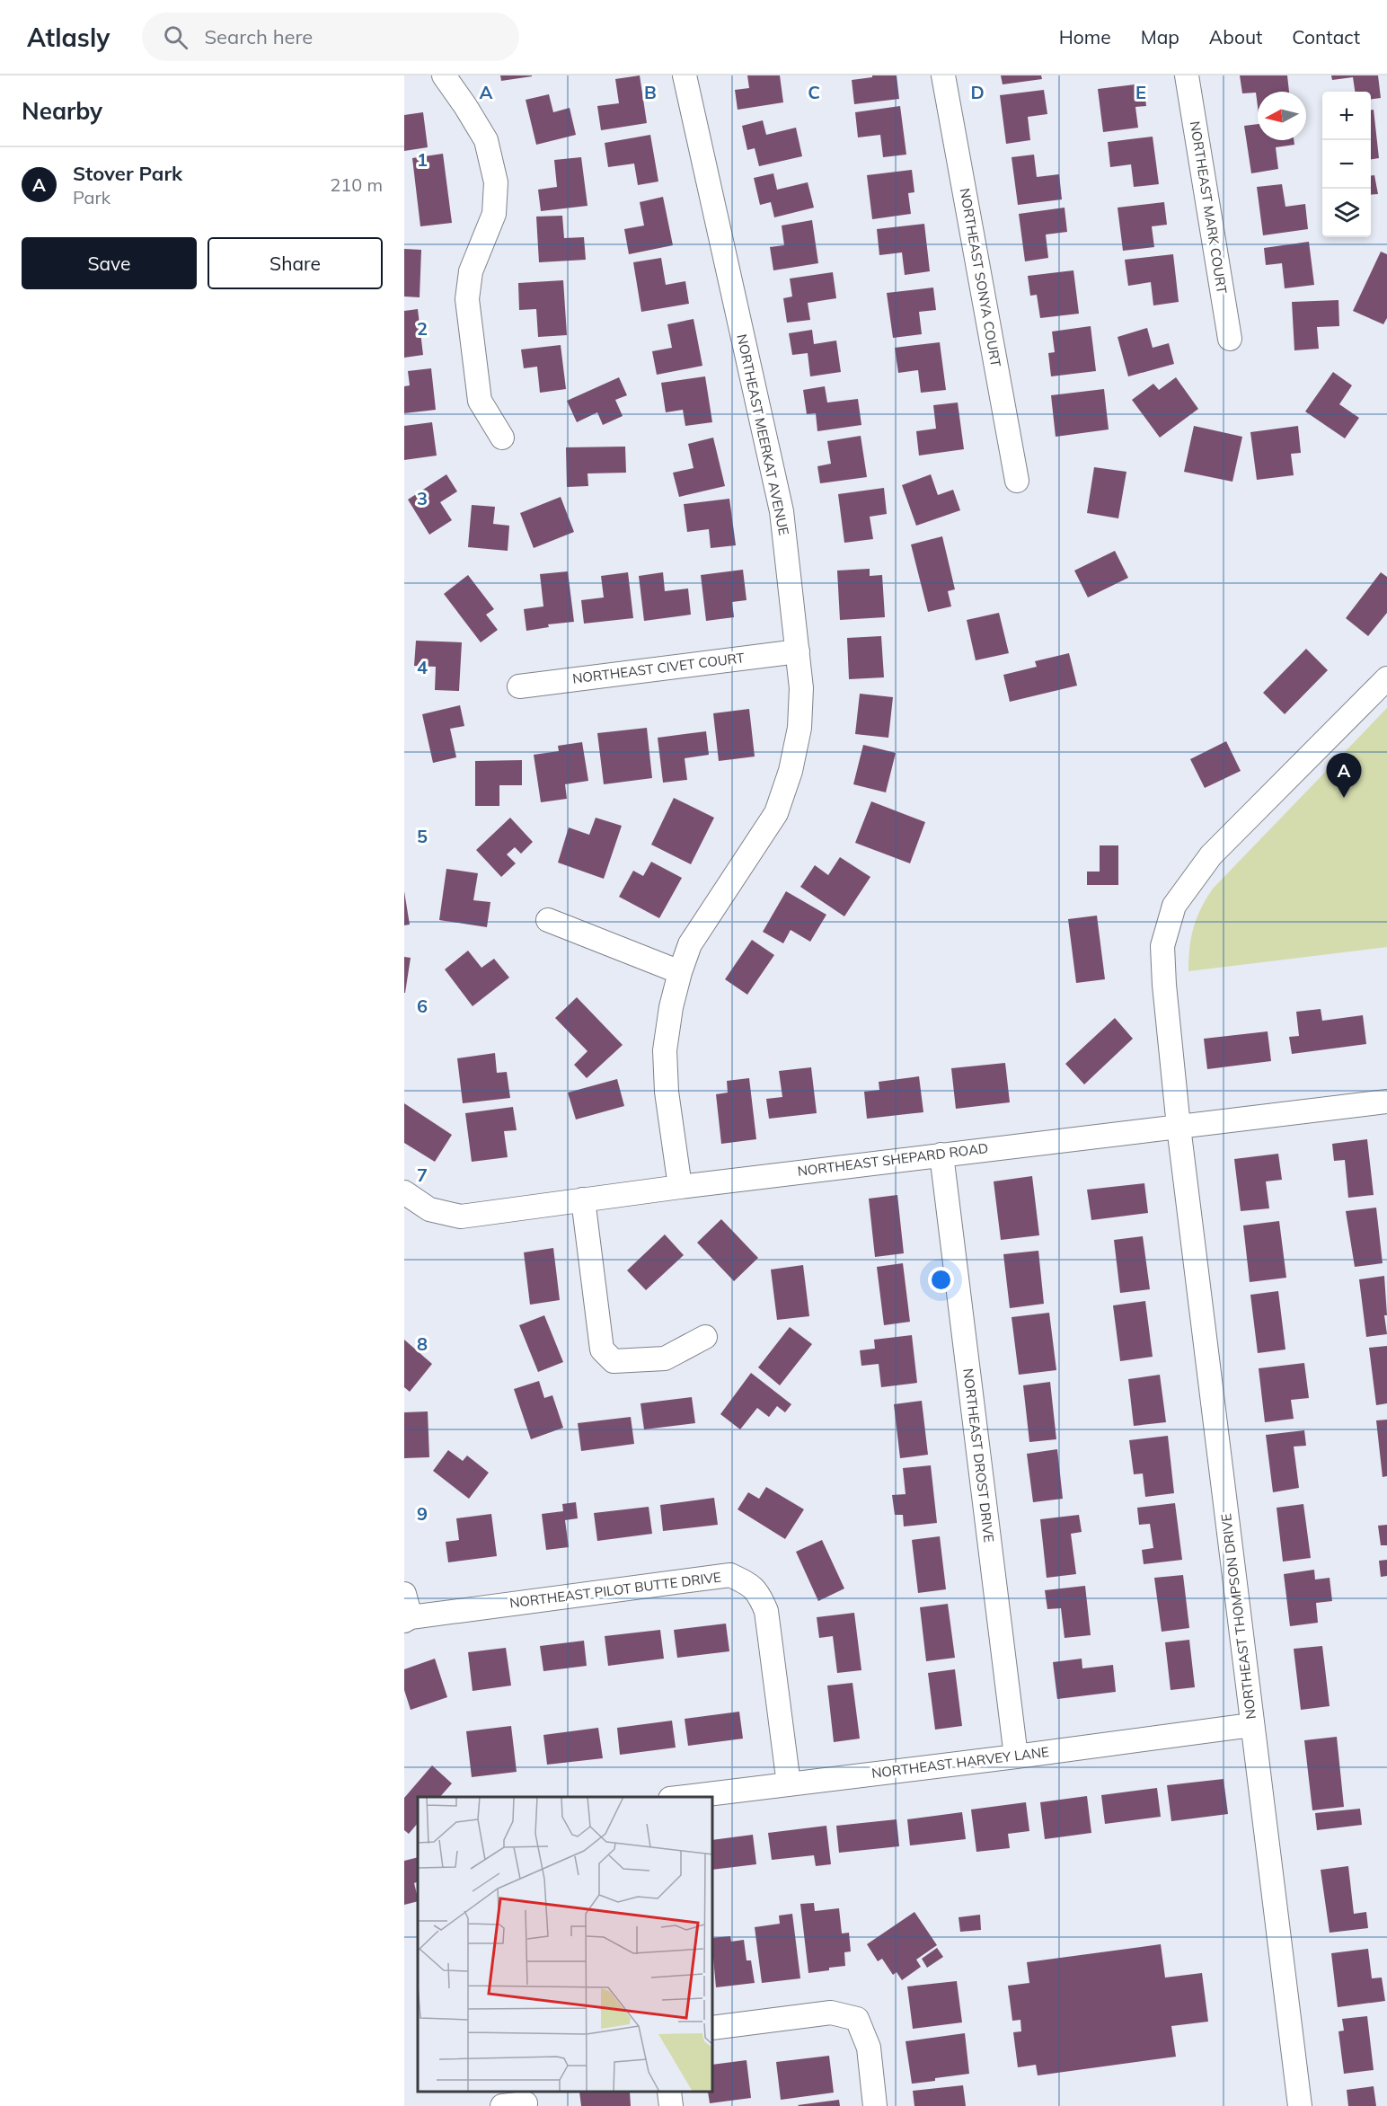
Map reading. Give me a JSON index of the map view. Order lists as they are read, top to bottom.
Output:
{
  "streets": {
    "street": [
      "NORTHEAST MARK COURT",
      "NORTHEAST SONYA COURT",
      "NORTHEAST MEERKAT AVENUE",
      "NORTHEAST CIVET COURT",
      "NORTHEAST SHEPARD ROAD",
      "NORTHEAST DROST DRIVE",
      "NORTHEAST PILOT BUTTE DRIVE",
      "NORTHEAST THOMPSON DRIVE",
      "NORTHEAST HARVEY LANE"
    ]
  },
  "crossings": [
    ["NORTHEAST MEERKAT AVENUE", "NORTHEAST CIVET COURT"],
    ["NORTHEAST MEERKAT AVENUE", "NORTHEAST SHEPARD ROAD"],
    ["NORTHEAST SHEPARD ROAD", "NORTHEAST DROST DRIVE"],
    ["NORTHEAST SHEPARD ROAD", "NORTHEAST THOMPSON DRIVE"],
    ["NORTHEAST DROST DRIVE", "NORTHEAST HARVEY LANE"],
    ["NORTHEAST PILOT BUTTE DRIVE", "NORTHEAST HARVEY LANE"],
    ["NORTHEAST THOMPSON DRIVE", "NORTHEAST HARVEY LANE"]
  ],
  "north": "left",
  "page": {
    "header": "Atlasly",
    "search": "Search here",
    "nav": [
      "Home",
      "Map",
      "About",
      "Contact"
    ],
    "heading": "Nearby",
    "map_buttons": ["+", "−"],
    "list": [
      {
        "mark": "A",
        "name": "Stover Park",
        "note": "Park",
        "value": "210 m"
      }
    ],
    "buttons": ["Save", "Share"],
    "pins": "A"
  },
  "grid": {
    "columns": [
      "A",
      "B",
      "C",
      "D",
      "E"
    ],
    "rows": [
      "1",
      "2",
      "3",
      "4",
      "5",
      "6",
      "7",
      "8",
      "9"
    ]
  }
}
